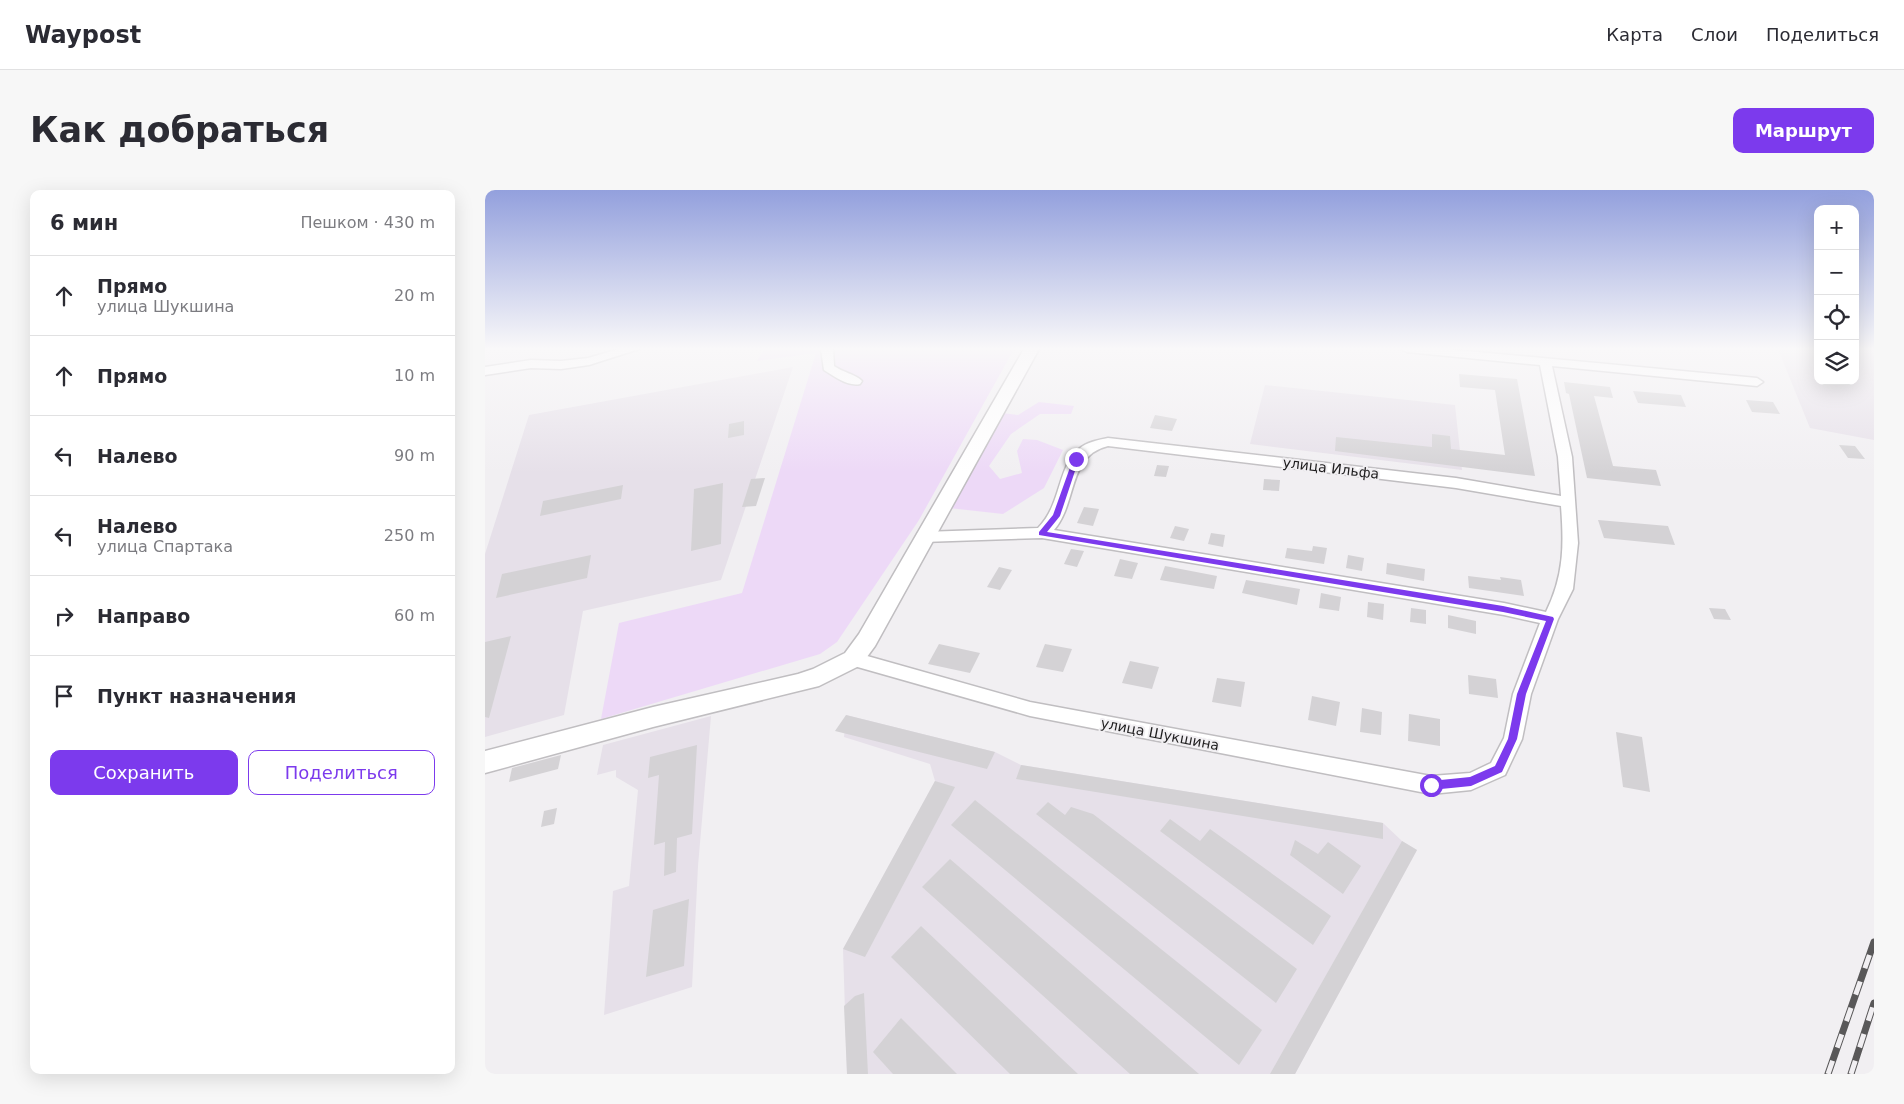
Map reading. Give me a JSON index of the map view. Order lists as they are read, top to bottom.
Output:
{
  "streets": {
    "street": ["улица Ильфа", "улица Шукшина"]
  },
  "page": {
    "header": "Waypost",
    "nav": ["Карта", "Слои", "Поделиться"],
    "buttons": [
      "Маршрут",
      ["Сохранить", "Поделиться"]
    ],
    "title": "Как добраться",
    "heading": ["6 мин", "Пешком · 430 m"],
    "map_buttons": ["+", "−"],
    "list": [
      ["Прямо", "улица Шукшина", "20 m"],
      ["Прямо", "10 m"],
      ["Налево", "90 m"],
      ["Налево", "улица Спартака", "250 m"],
      ["Направо", "60 m"],
      "Пункт назначения"
    ]
  }
}
